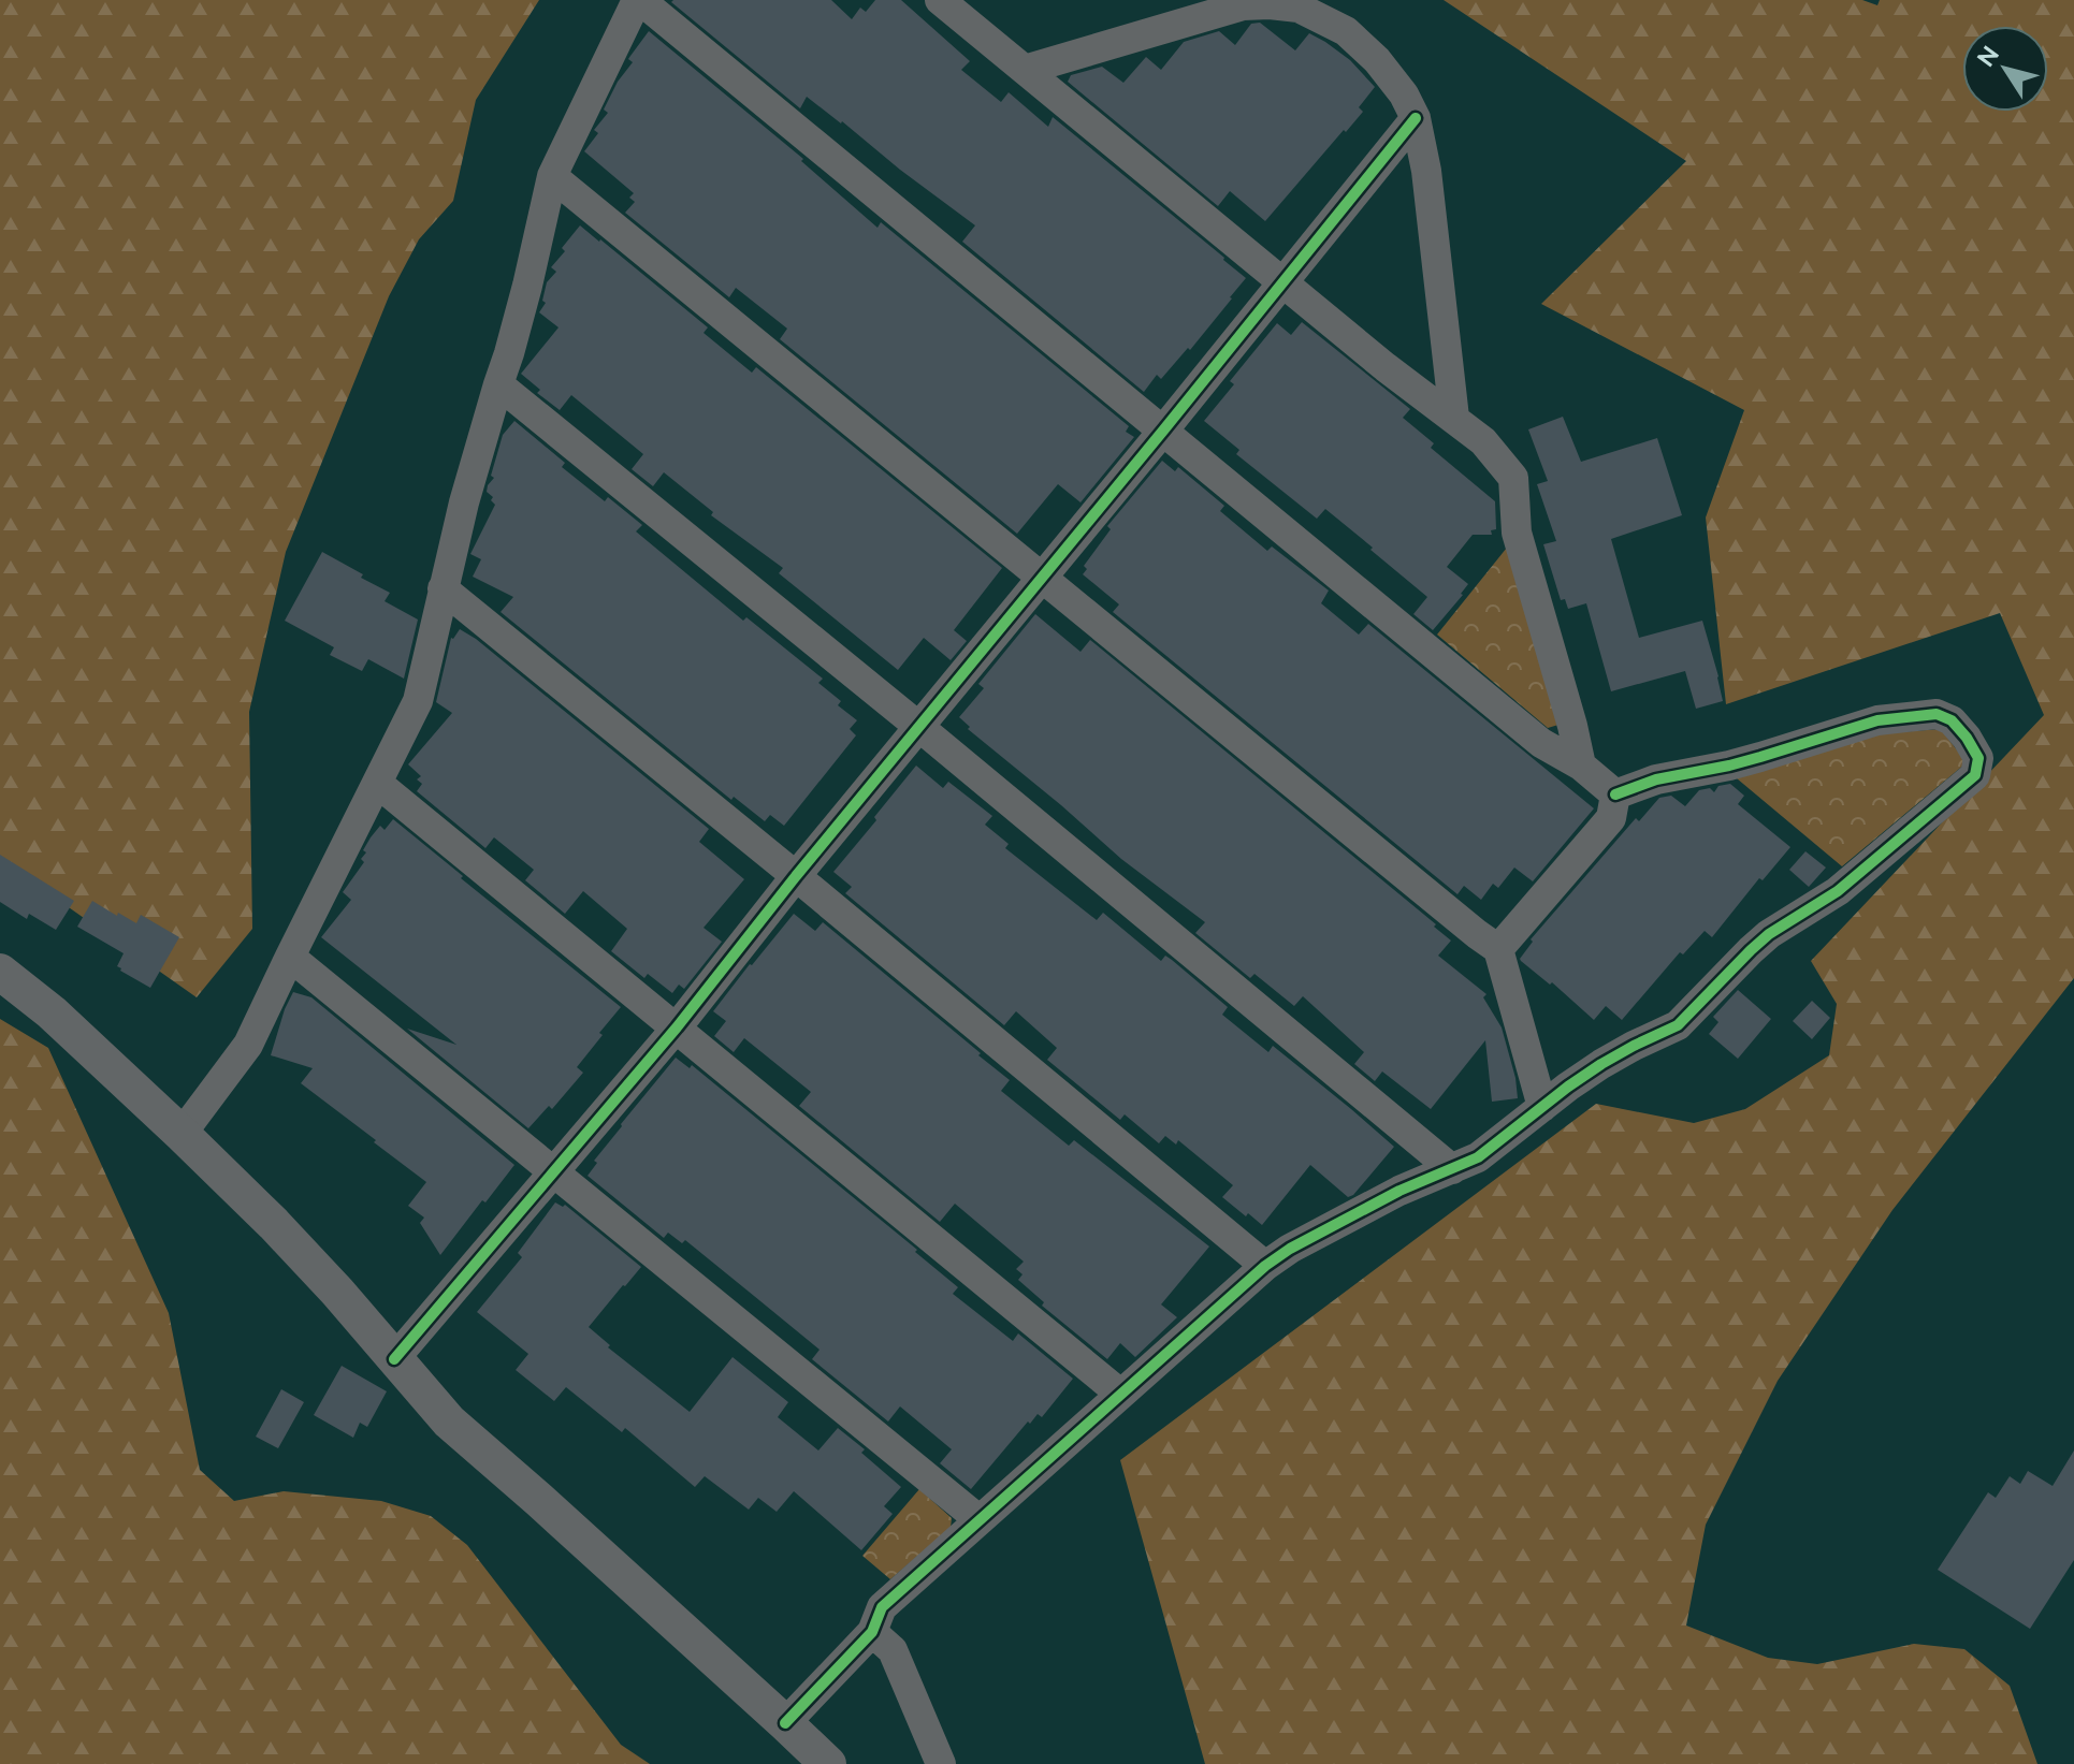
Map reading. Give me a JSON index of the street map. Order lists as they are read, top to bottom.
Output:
{
  "north": "top left"
}
